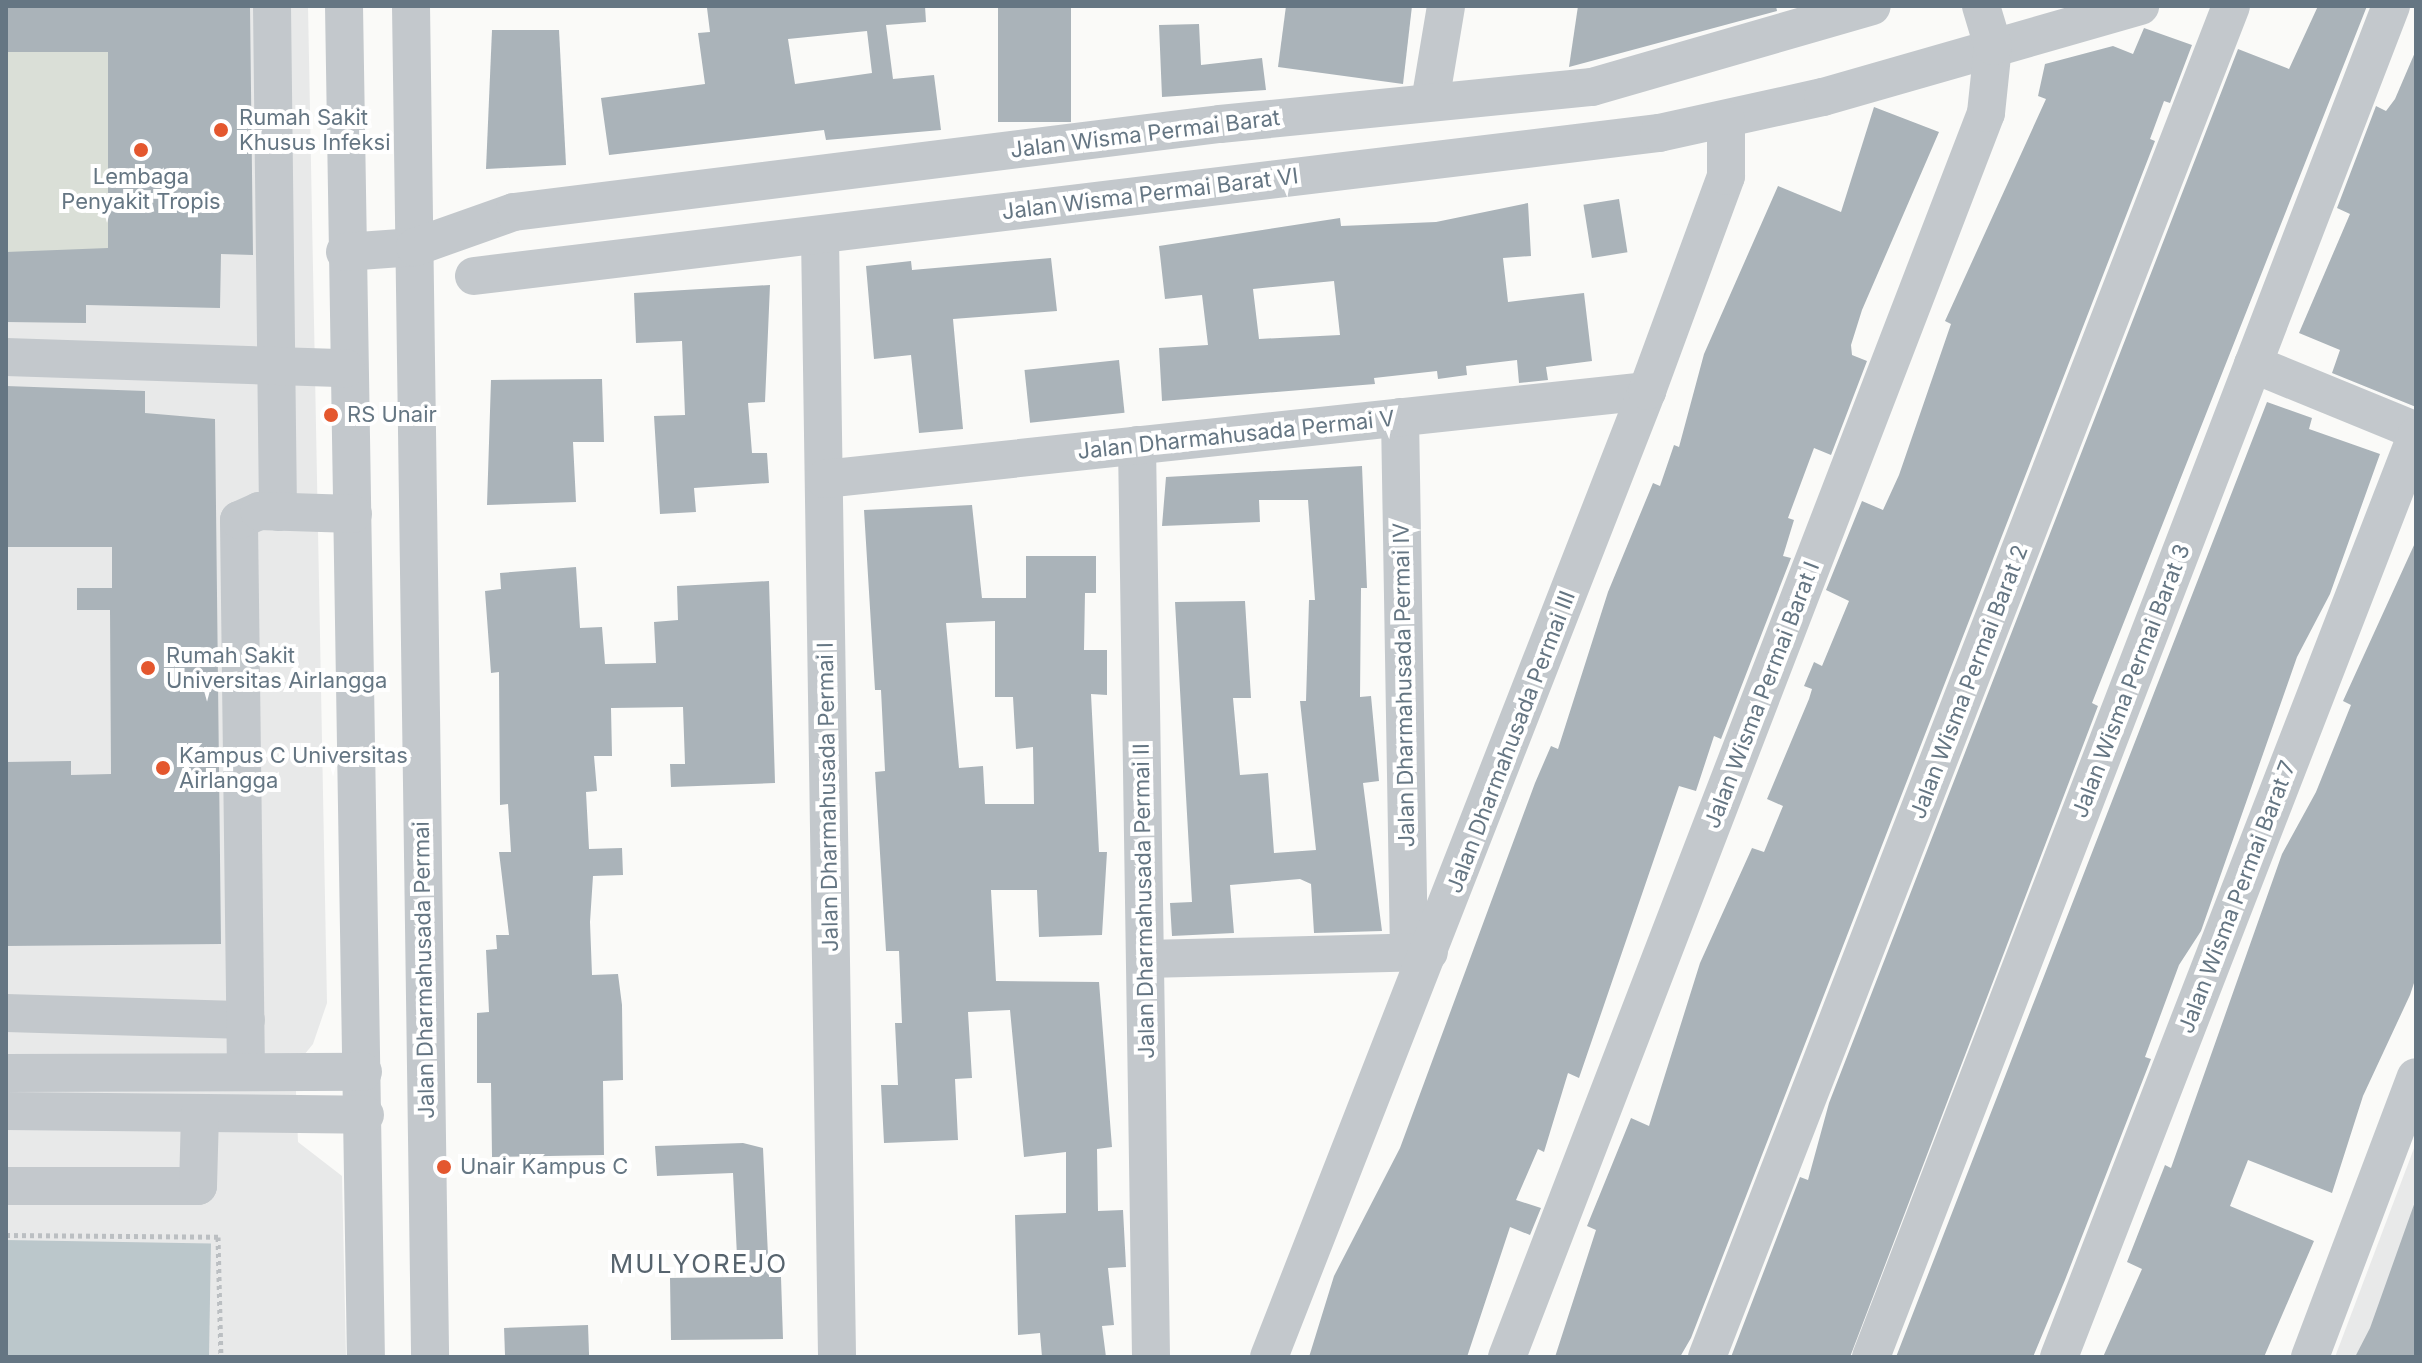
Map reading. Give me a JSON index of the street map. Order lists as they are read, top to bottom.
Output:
{
  "streets": {
    "street": [
      "Jalan Wisma Permai Barat",
      "Jalan Wisma Permai Barat VI",
      "Jalan Dharmahusada Permai V",
      "Jalan Wisma Permai Barat 3",
      "Jalan Wisma Permai Barat 2",
      "Jalan Dharmahusada Permai IV",
      "Jalan Wisma Permai Barat I",
      "Jalan Dharmahusada Permai III",
      "Jalan Dharmahusada Permai I",
      "Jalan Wisma Permai Barat 7",
      "Jalan Dharmahusada Permai II",
      "Jalan Dharmahusada Permai"
    ]
  },
  "crossings": [
    ["Jalan Wisma Permai Barat", "Jalan Dharmahusada Permai"],
    ["Jalan Wisma Permai Barat VI", "Jalan Wisma Permai Barat I"],
    ["Jalan Wisma Permai Barat VI", "Jalan Dharmahusada Permai III"],
    ["Jalan Wisma Permai Barat VI", "Jalan Dharmahusada Permai I"],
    ["Jalan Dharmahusada Permai V", "Jalan Dharmahusada Permai IV"],
    ["Jalan Dharmahusada Permai V", "Jalan Dharmahusada Permai III"],
    ["Jalan Dharmahusada Permai V", "Jalan Dharmahusada Permai I"],
    ["Jalan Dharmahusada Permai V", "Jalan Dharmahusada Permai II"],
    ["Jalan Dharmahusada Permai IV", "Jalan Dharmahusada Permai III"]
  ],
  "districts": ["MULYOREJO"],
  "places": [
    "Rumah Sakit Khusus Infeksi",
    "Lembaga Penyakit Tropis",
    "RS Unair",
    "Rumah Sakit Universitas Airlangga",
    "Kampus C Universitas Airlangga",
    "Unair Kampus C"
  ]
}
